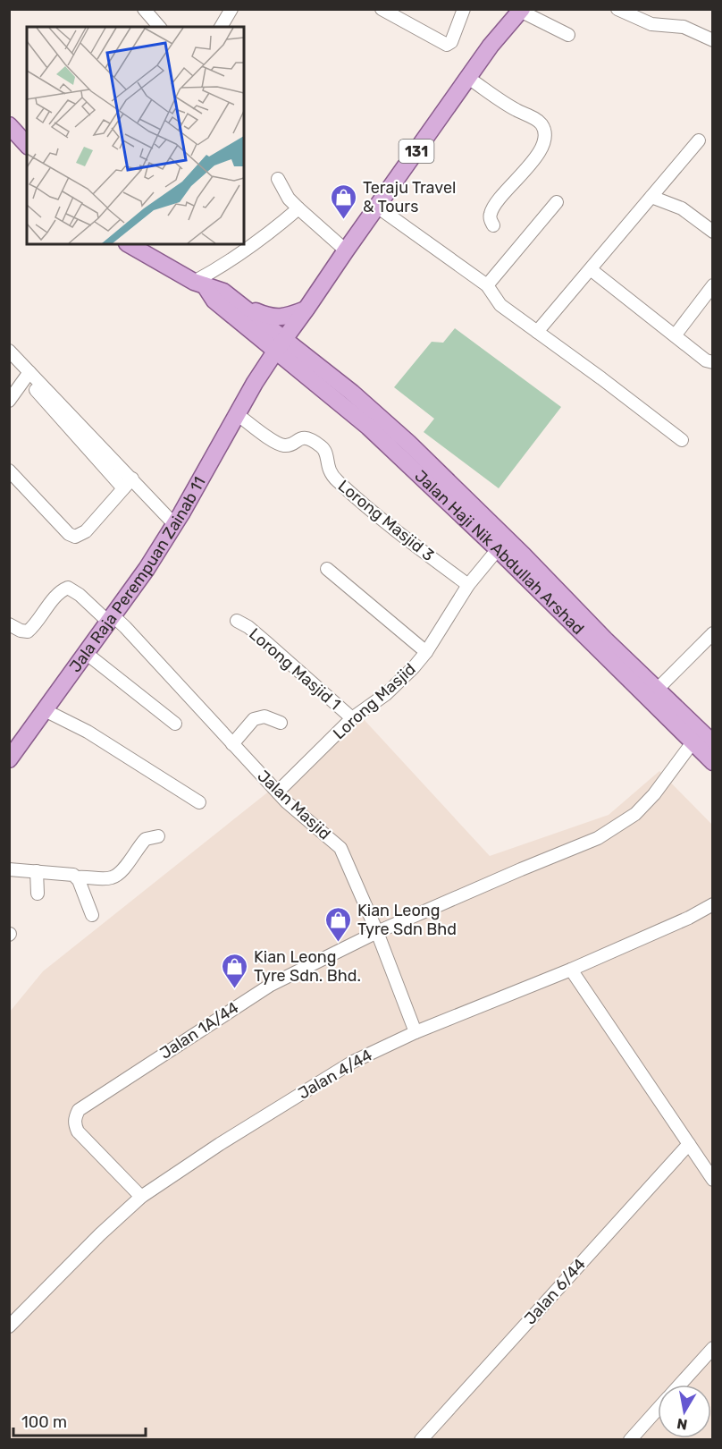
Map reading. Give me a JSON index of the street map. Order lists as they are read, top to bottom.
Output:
{
  "streets": {
    "main road": ["131", "Jalan Haji Nik Abdullah Arshad", "Jala Raja Perempuan Zainab 11"],
    "street": [
      "Lorong Masjid 3",
      "Lorong Masjid 1",
      "Lorong Masjid",
      "Jalan Masjid",
      "Jalan 1A/44",
      "Jalan 4/44",
      "Jalan 6/44"
    ]
  },
  "crossings": [
    ["131", "Jalan Haji Nik Abdullah Arshad"],
    ["131", "Jala Raja Perempuan Zainab 11"],
    ["Lorong Masjid 3", "Jala Raja Perempuan Zainab 11"],
    ["Lorong Masjid 3", "Lorong Masjid"],
    ["Jalan Haji Nik Abdullah Arshad", "Jala Raja Perempuan Zainab 11"],
    ["Jalan Haji Nik Abdullah Arshad", "Lorong Masjid"],
    ["Jalan Haji Nik Abdullah Arshad", "Jalan 1A/44"],
    ["Jala Raja Perempuan Zainab 11", "Jalan Masjid"],
    ["Lorong Masjid 1", "Lorong Masjid"],
    ["Lorong Masjid", "Jalan Masjid"],
    ["Jalan Masjid", "Jalan 1A/44"],
    ["Jalan Masjid", "Jalan 4/44"],
    ["Jalan 1A/44", "Jalan 4/44"]
  ],
  "places": {
    "shop": ["Teraju Travel & Tours", "Kian Leong Tyre Sdn Bhd", "Kian Leong Tyre Sdn. Bhd."]
  },
  "scale_bar": "100 m",
  "north": "bottom"
}
